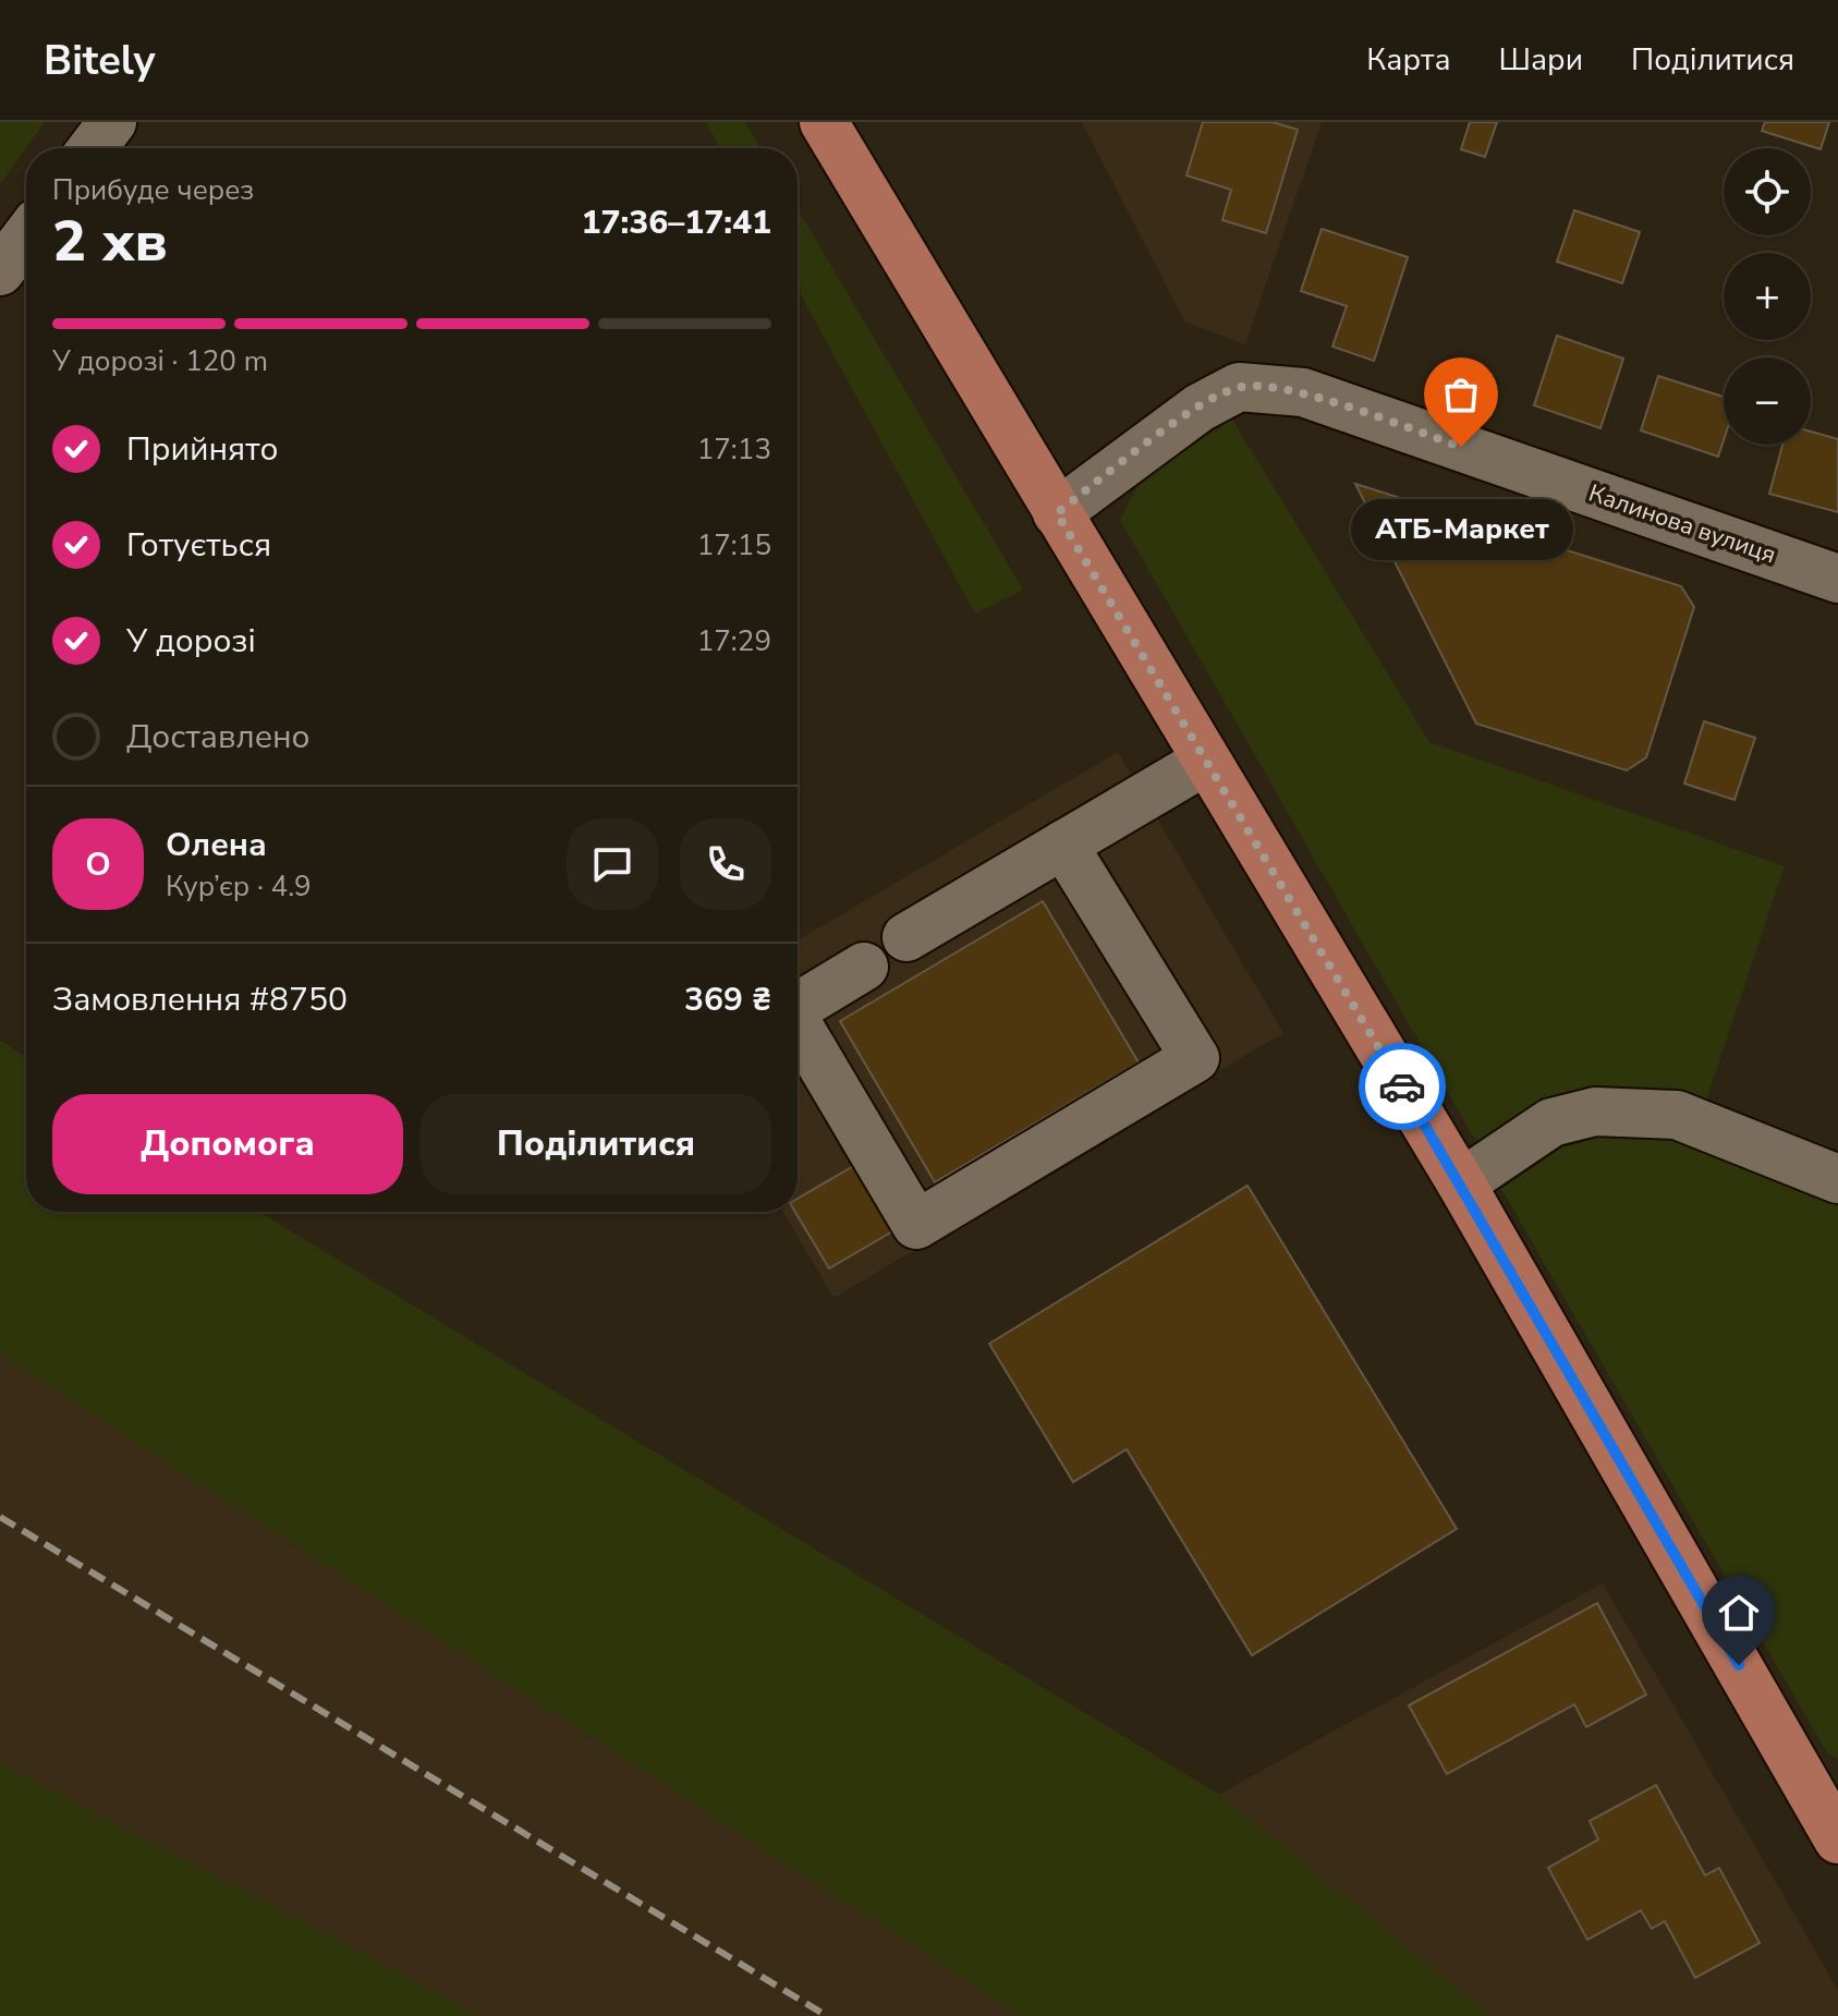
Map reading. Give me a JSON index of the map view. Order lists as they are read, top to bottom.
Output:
{
  "streets": {
    "street": ["Калинова вулиця"]
  },
  "places": ["АТБ-Маркет"],
  "page": {
    "header": "Bitely",
    "nav": ["Карта", "Шари", "Поділитися"],
    "map_buttons": ["+", "−"],
    "heading": ["2 хв", "Прибуде через", "17:36–17:41"],
    "panel": [
      "Олена",
      "Кур’єр · 4.9",
      "Замовлення #8750",
      "369 ₴"
    ],
    "bar": "У дорозі · 120 m",
    "list": [
      ["Прийнято", "17:13"],
      ["Готується", "17:15"],
      ["У дорозі", "17:29"],
      "Доставлено"
    ],
    "bubble": "АТБ-Маркет",
    "round": "О",
    "buttons": ["Допомога", "Поділитися"]
  }
}
